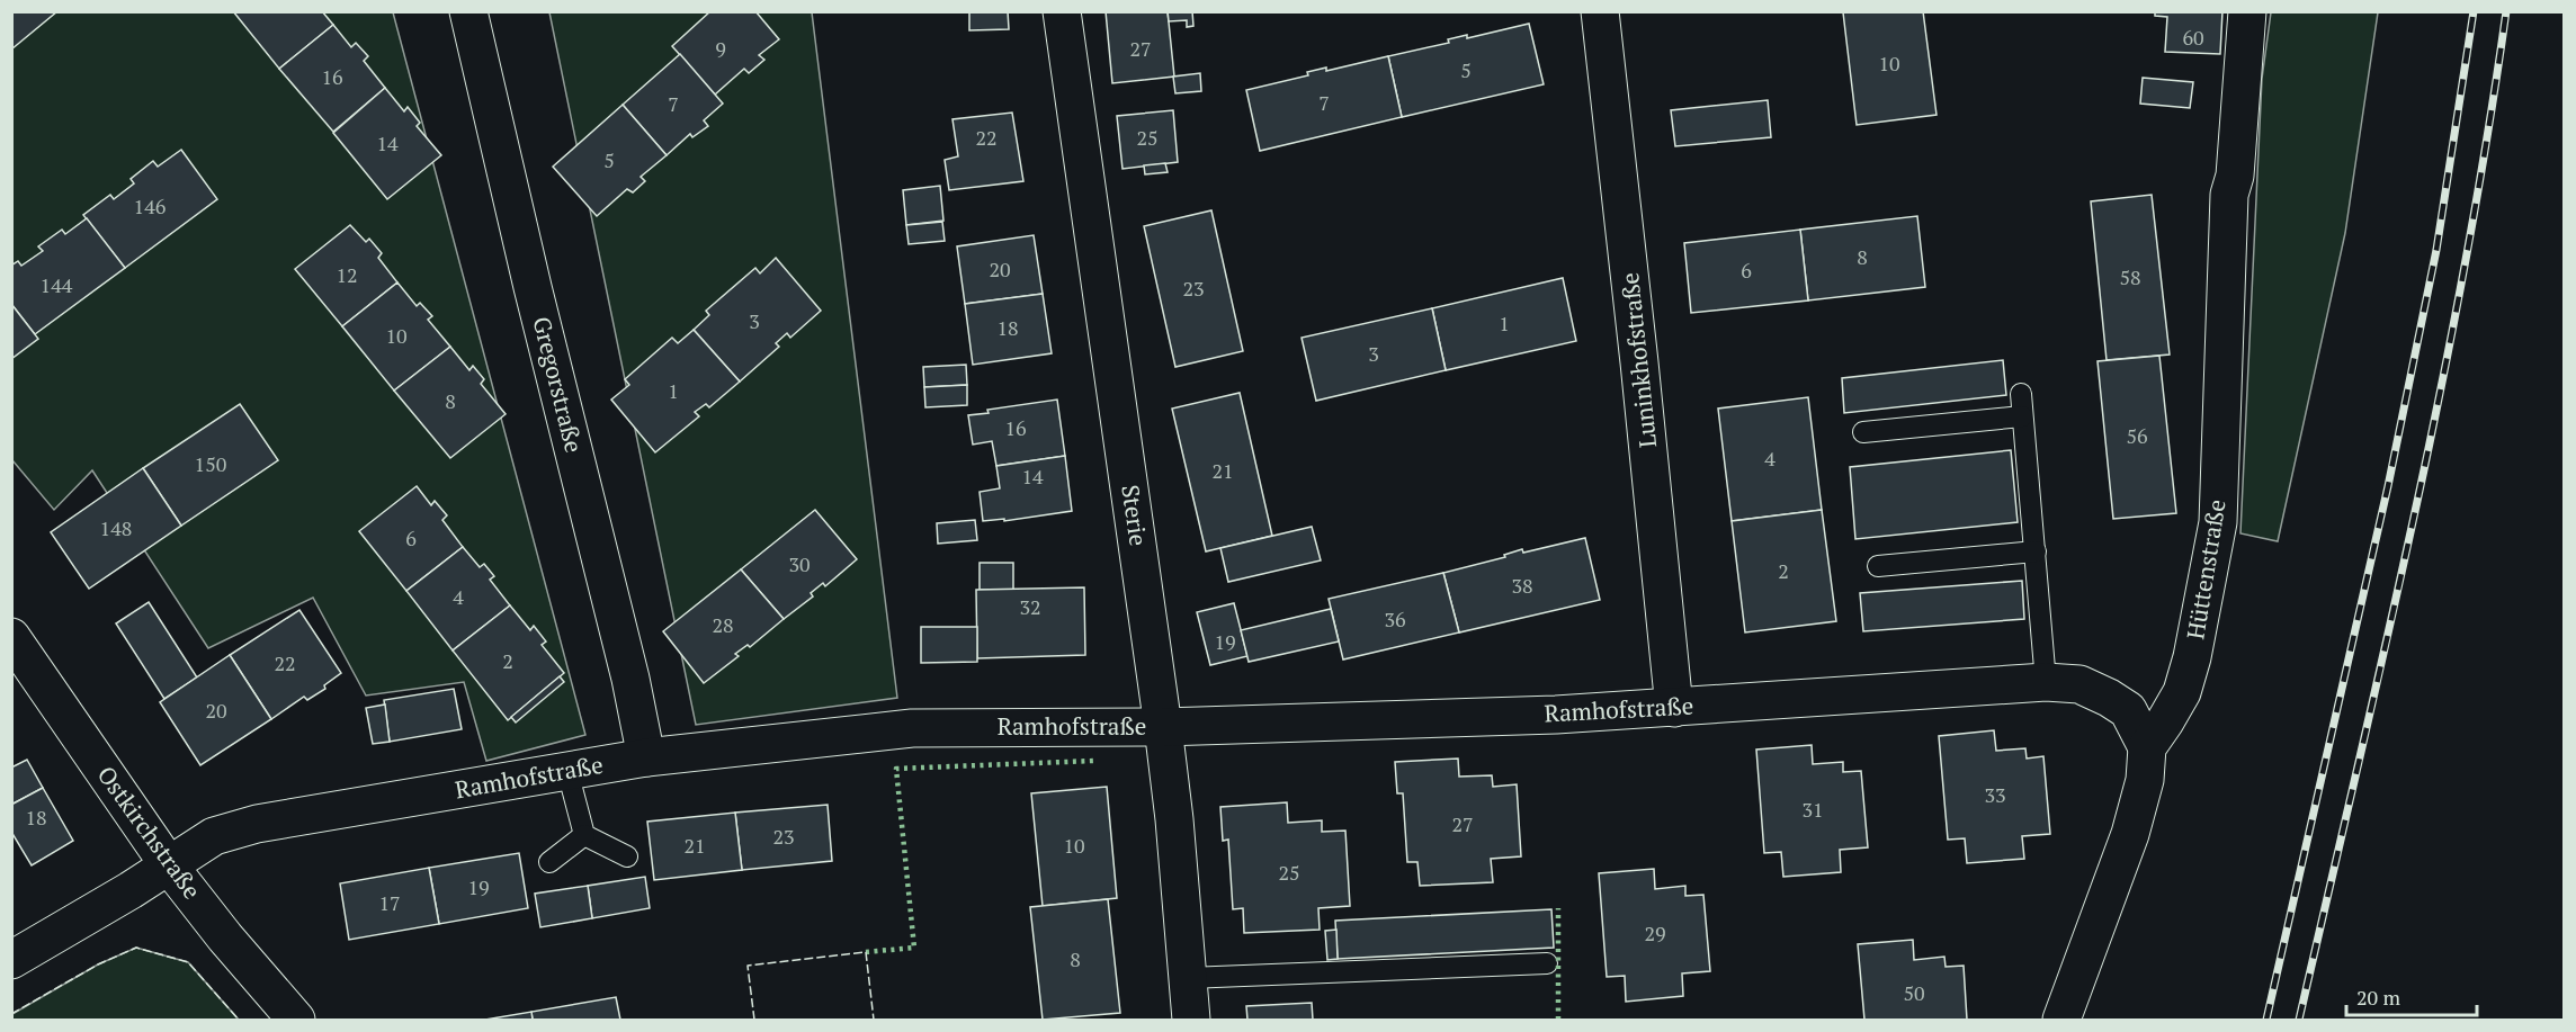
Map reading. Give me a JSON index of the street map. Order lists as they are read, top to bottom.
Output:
{
  "streets": {
    "street": [
      "Luninkhofstraße",
      "Gregorstraße",
      "Sterie",
      "Hüttenstraße",
      "Ramhofstraße",
      "Ostkirchstraße"
    ]
  },
  "crossings": [
    ["Luninkhofstraße", "Ramhofstraße"],
    ["Gregorstraße", "Ramhofstraße"],
    ["Sterie", "Ramhofstraße"],
    ["Hüttenstraße", "Ramhofstraße"],
    ["Ramhofstraße", "Ostkirchstraße"]
  ],
  "house_numbers": [
    "60",
    "9",
    "27",
    "10",
    "5",
    "16",
    "7",
    "7",
    "22",
    "25",
    "14",
    "5",
    "146",
    "8",
    "20",
    "6",
    "12",
    "58",
    "144",
    "23",
    "3",
    "1",
    "18",
    "10",
    "3",
    "1",
    "8",
    "16",
    "56",
    "4",
    "150",
    "21",
    "14",
    "148",
    "6",
    "30",
    "2",
    "38",
    "4",
    "32",
    "36",
    "28",
    "19",
    "2",
    "22",
    "20",
    "33",
    "31",
    "18",
    "27",
    "23",
    "21",
    "10",
    "25",
    "19",
    "17",
    "29",
    "8",
    "50"
  ],
  "scale_bar": "20 m"
}
